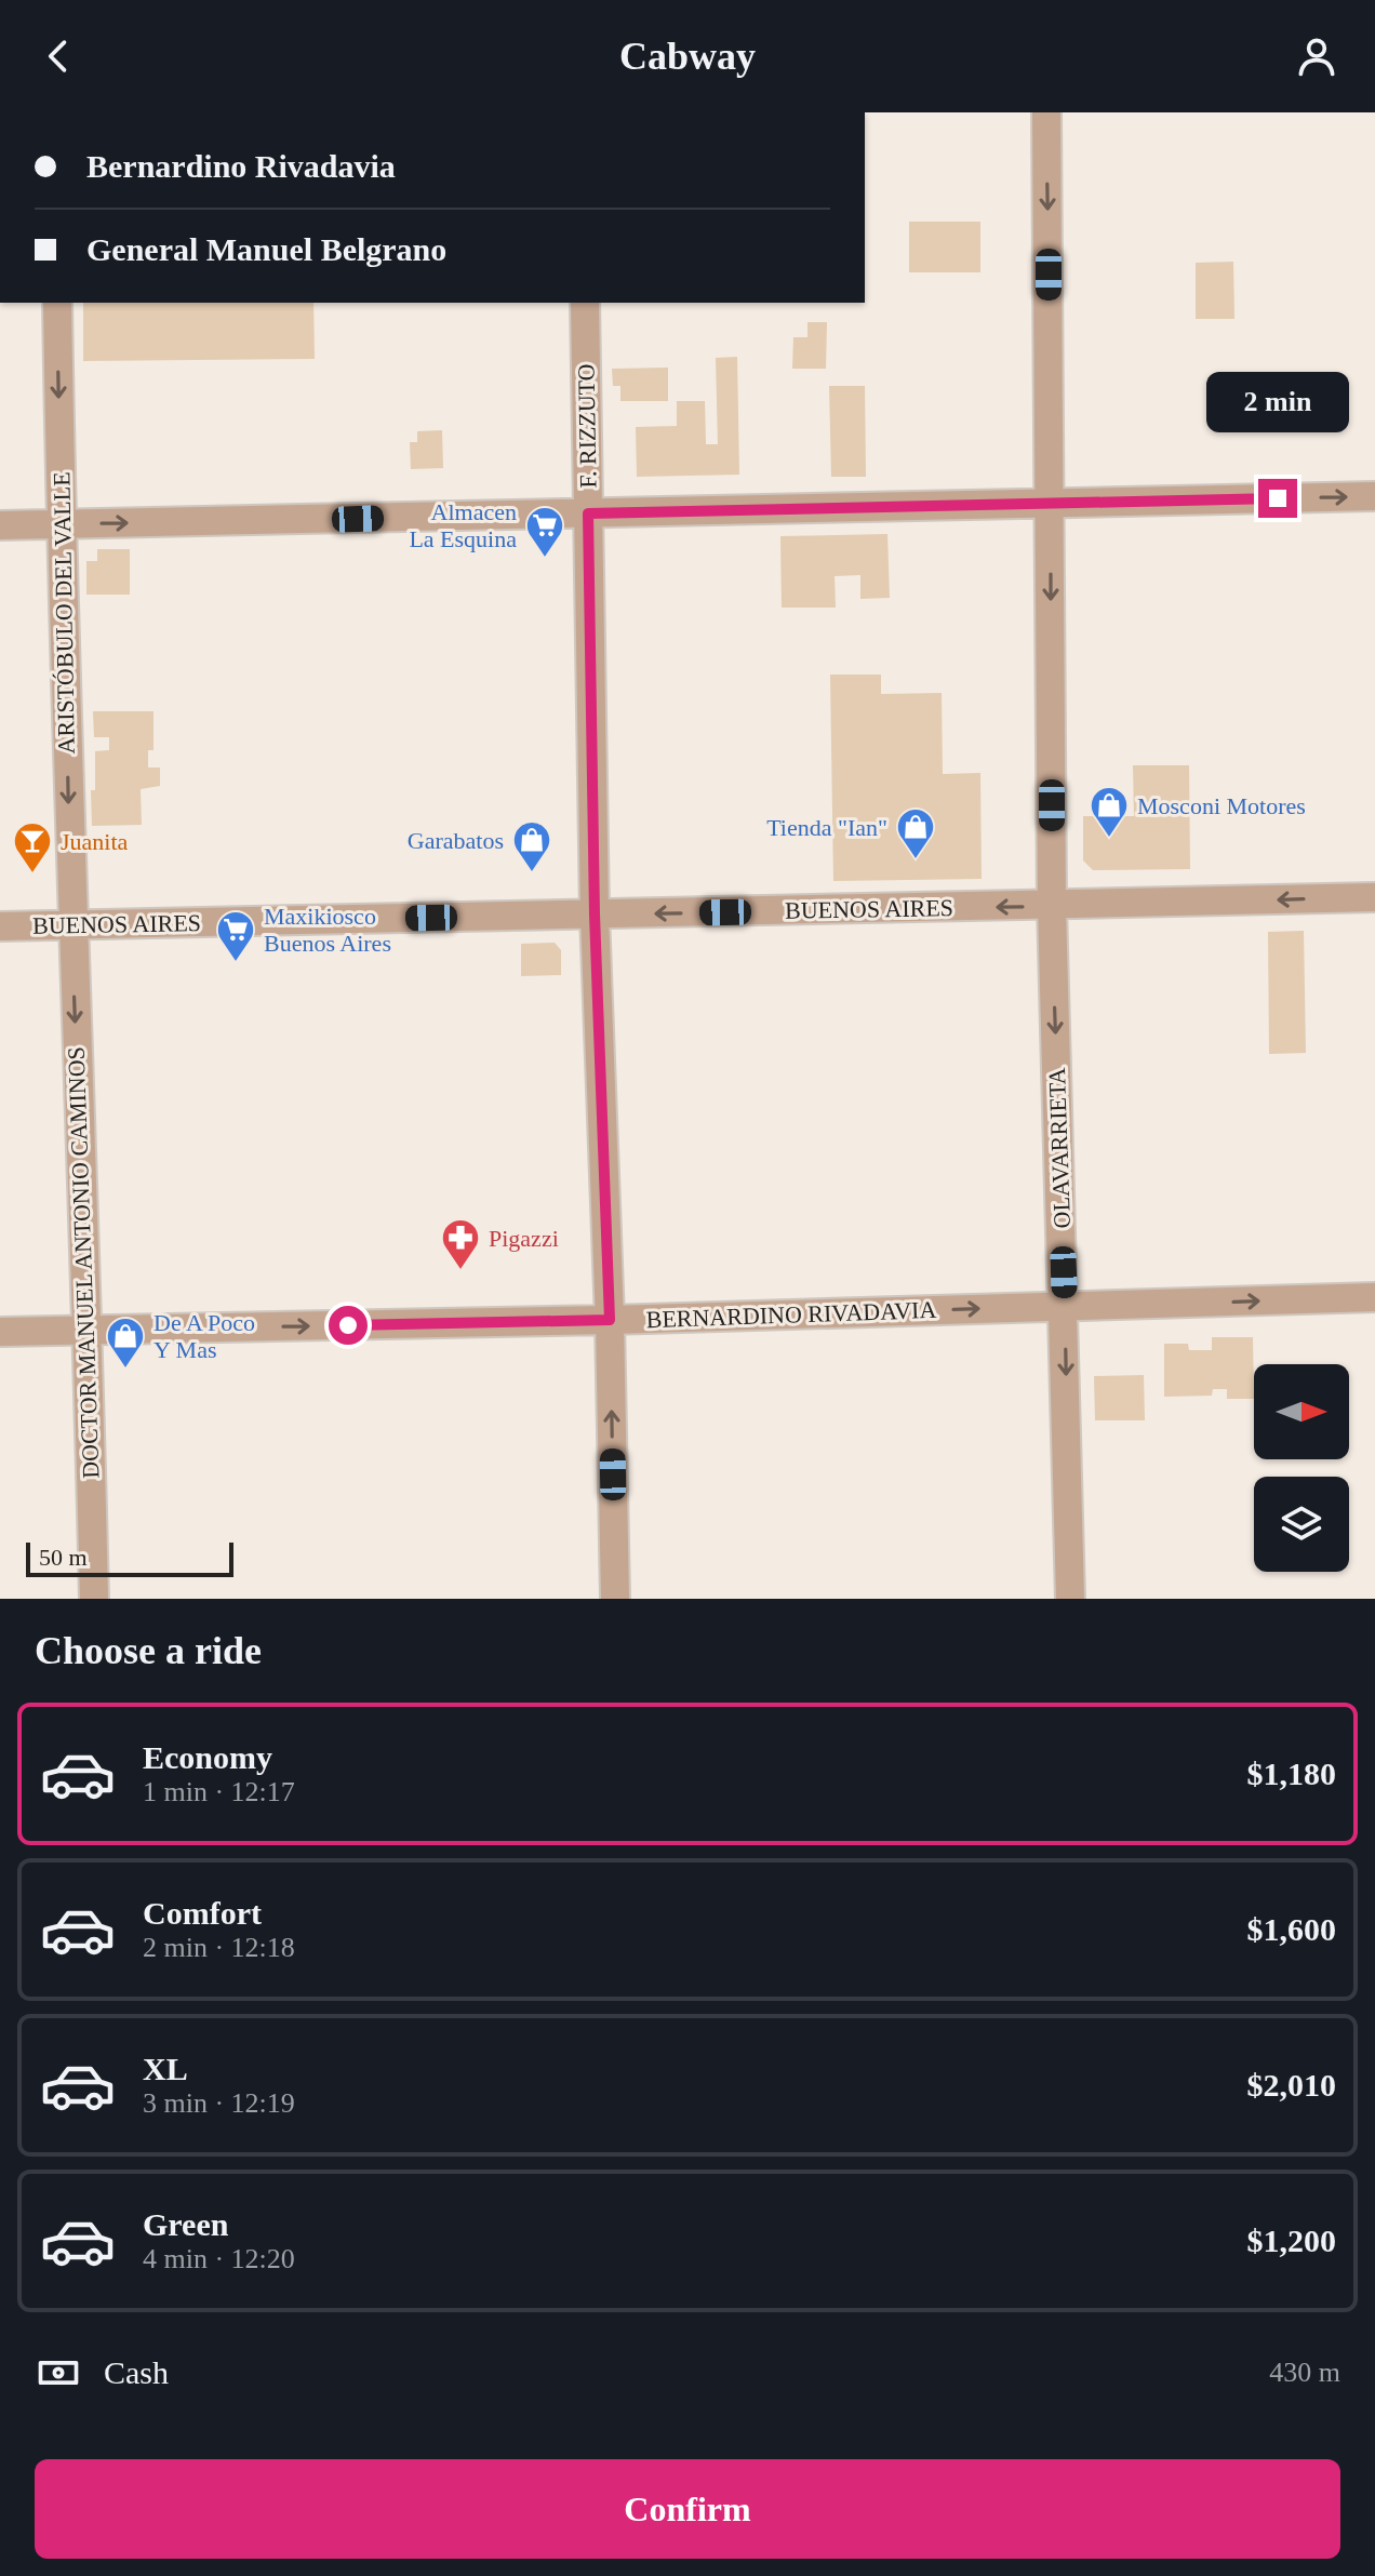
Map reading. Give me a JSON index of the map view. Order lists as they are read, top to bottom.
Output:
{
  "streets": {
    "street": [
      "F. RIZZUTO",
      "ARISTÓBULO DEL VALLE",
      "BUENOS AIRES",
      "OLAVARRIETA",
      "DOCTOR MANUEL ANTONIO CAMINOS",
      "BERNARDINO RIVADAVIA"
    ]
  },
  "crossings": [
    ["F. RIZZUTO", "BUENOS AIRES"],
    ["F. RIZZUTO", "BERNARDINO RIVADAVIA"],
    ["ARISTÓBULO DEL VALLE", "BUENOS AIRES"],
    ["ARISTÓBULO DEL VALLE", "DOCTOR MANUEL ANTONIO CAMINOS"],
    ["BUENOS AIRES", "OLAVARRIETA"],
    ["BUENOS AIRES", "DOCTOR MANUEL ANTONIO CAMINOS"],
    ["OLAVARRIETA", "BERNARDINO RIVADAVIA"],
    ["DOCTOR MANUEL ANTONIO CAMINOS", "BERNARDINO RIVADAVIA"]
  ],
  "one_way": [
    "ARISTÓBULO DEL VALLE",
    "BUENOS AIRES",
    "OLAVARRIETA",
    "DOCTOR MANUEL ANTONIO CAMINOS",
    "BERNARDINO RIVADAVIA"
  ],
  "places": {
    "supermarket": ["Almacen La Esquina", "Maxikiosco Buenos Aires"],
    "shop": [
      "Mosconi Motores",
      "Tienda \"Ian\"",
      "Garabatos",
      "De A Poco Y Mas"
    ],
    "bar": ["Juanita"],
    "pharmacy": ["Pigazzi"]
  },
  "scale_bar": "50 m",
  "north": "right",
  "page": {
    "header": "Cabway",
    "banner": ["Bernardino Rivadavia", "General Manuel Belgrano"],
    "bubble": "2 min",
    "scale": "50 m",
    "heading": "Choose a ride",
    "list": [
      {
        "name": "Economy",
        "note": "1 min · 12:17",
        "value": "$1,180"
      },
      {
        "name": "Comfort",
        "note": "2 min · 12:18",
        "value": "$1,600"
      },
      {
        "name": "XL",
        "note": "3 min · 12:19",
        "value": "$2,010"
      },
      {
        "name": "Green",
        "note": "4 min · 12:20",
        "value": "$1,200"
      }
    ],
    "pay": ["Cash", "430 m"],
    "buttons": "Confirm"
  }
}
